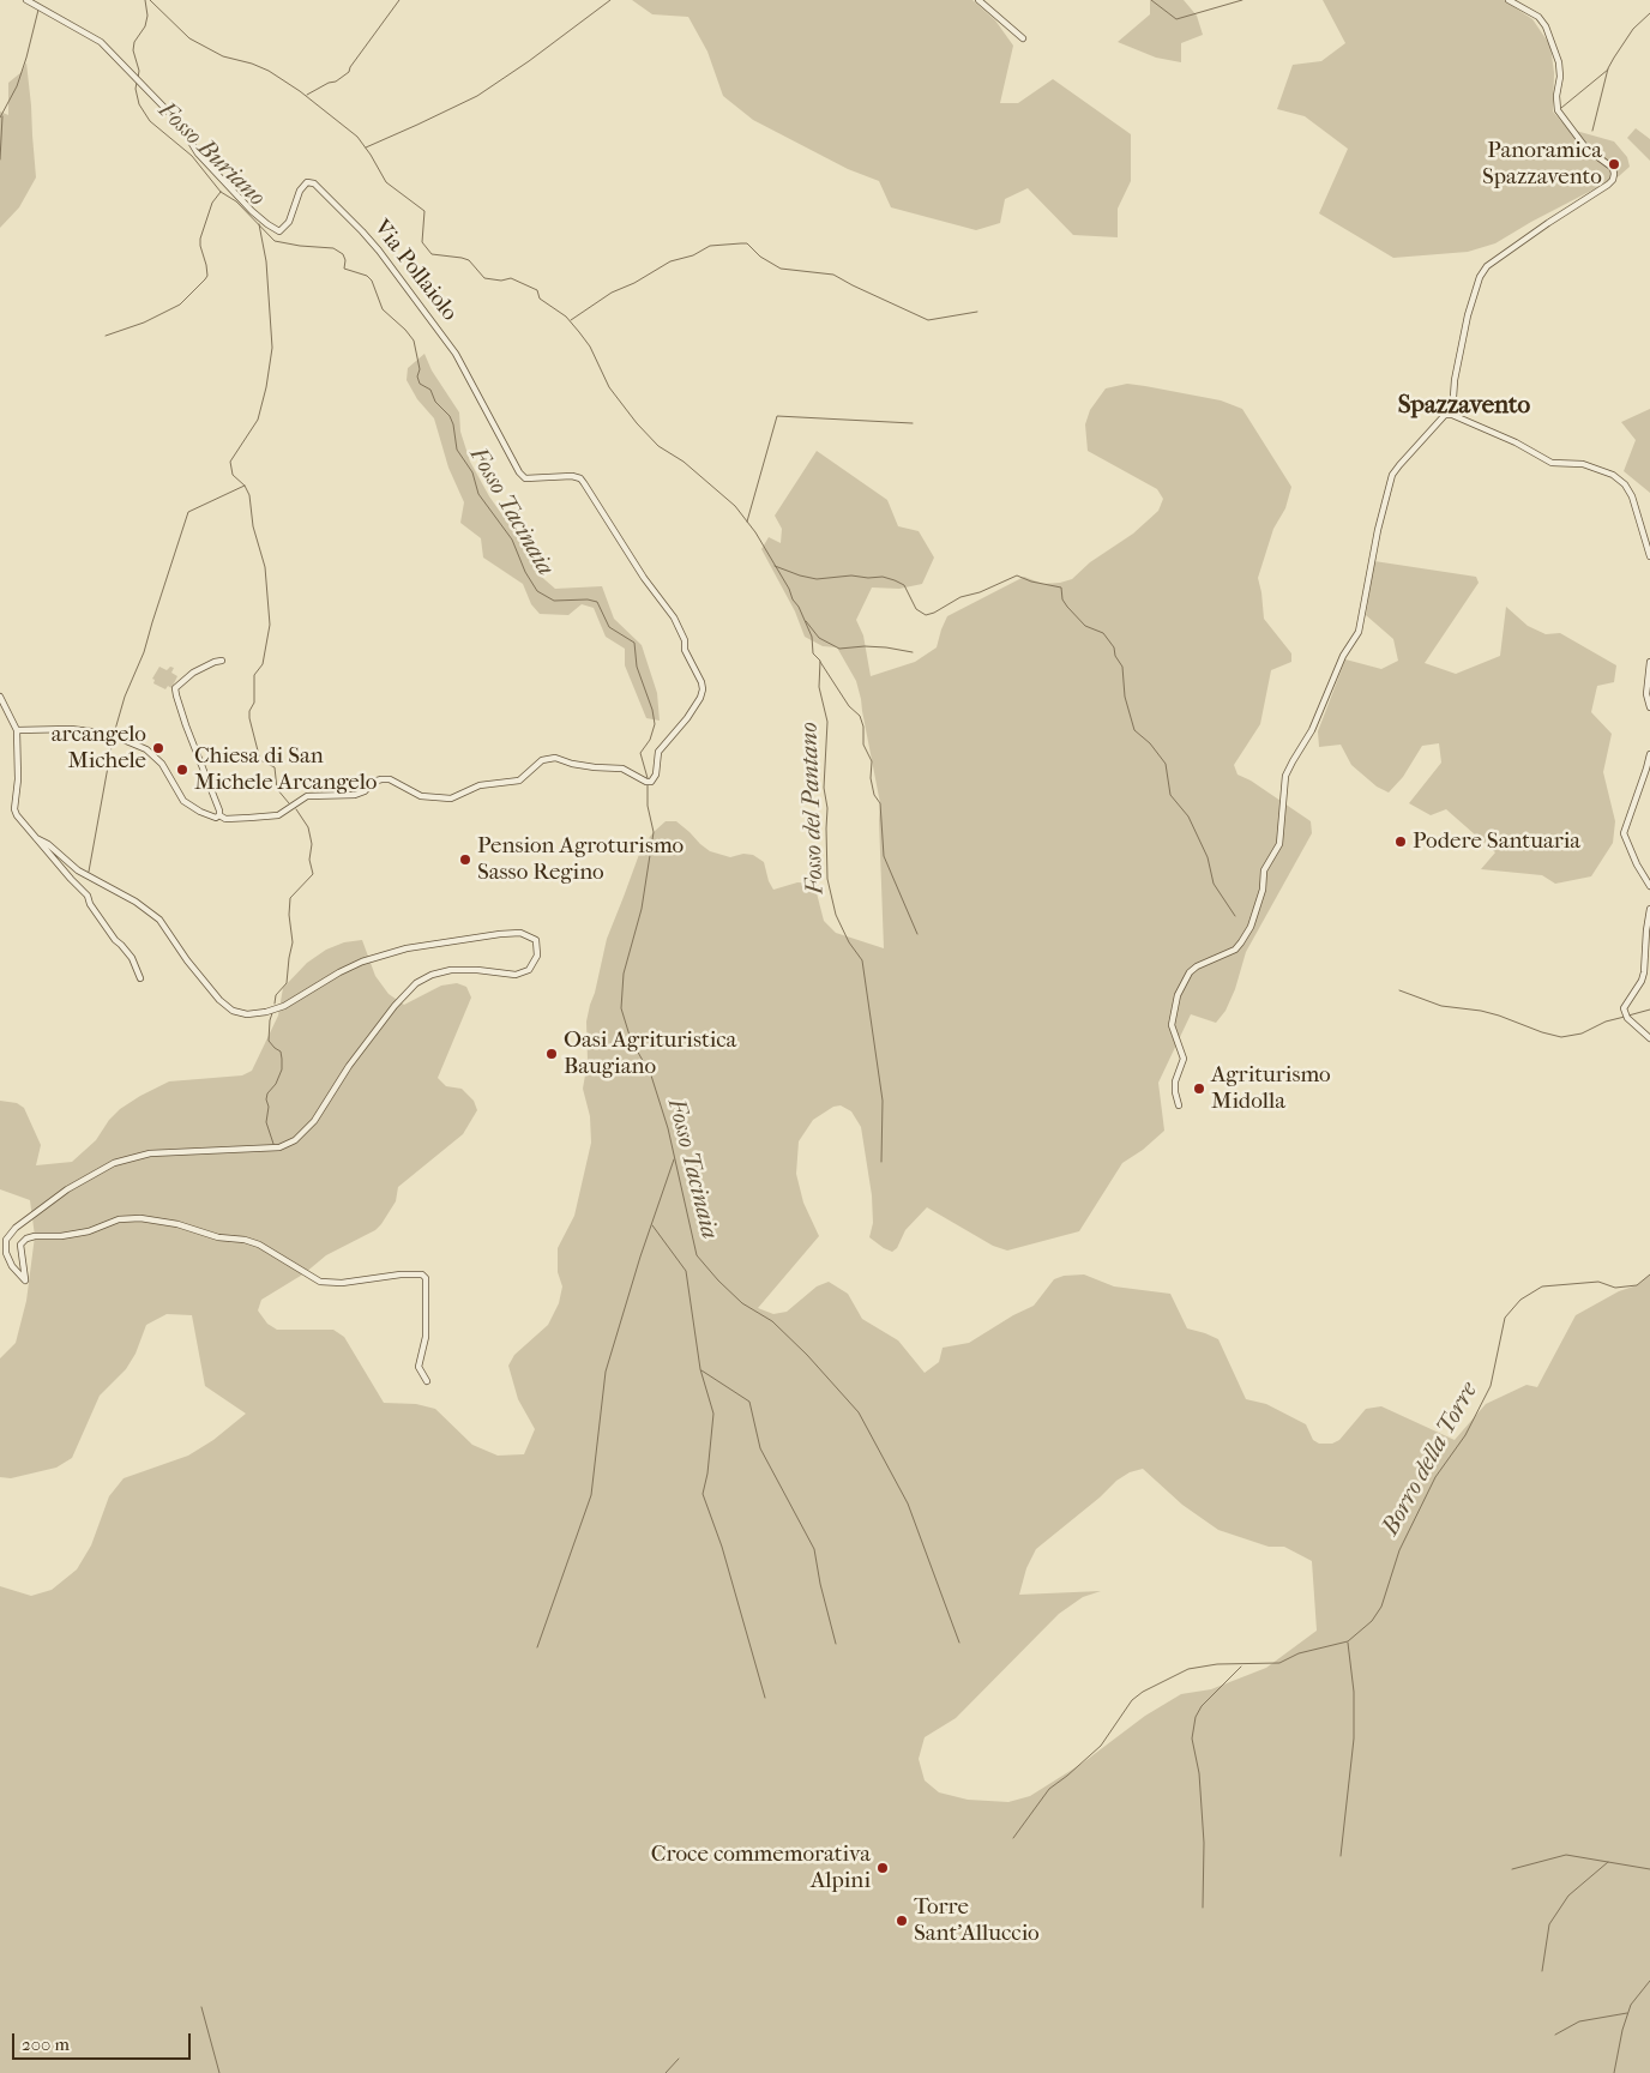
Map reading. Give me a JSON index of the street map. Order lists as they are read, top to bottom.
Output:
{
  "streets": {
    "street": ["Via Pollaiolo"]
  },
  "districts": ["Spazzavento"],
  "water": [
    "Fosso Buriano",
    "Fosso Tacinaia",
    "Fosso del Pantano",
    "Borro della Torre"
  ],
  "places": [
    "Panoramica Spazzavento",
    "arcangelo Michele",
    "Chiesa di San Michele Arcangelo",
    "Podere Santuaria",
    "Pension Agroturismo Sasso Regino",
    "Oasi Agrituristica Baugiano",
    "Agriturismo Midolla",
    "Croce commemorativa Alpini",
    "Torre Sant'Alluccio"
  ],
  "scale_bar": "200 m"
}
